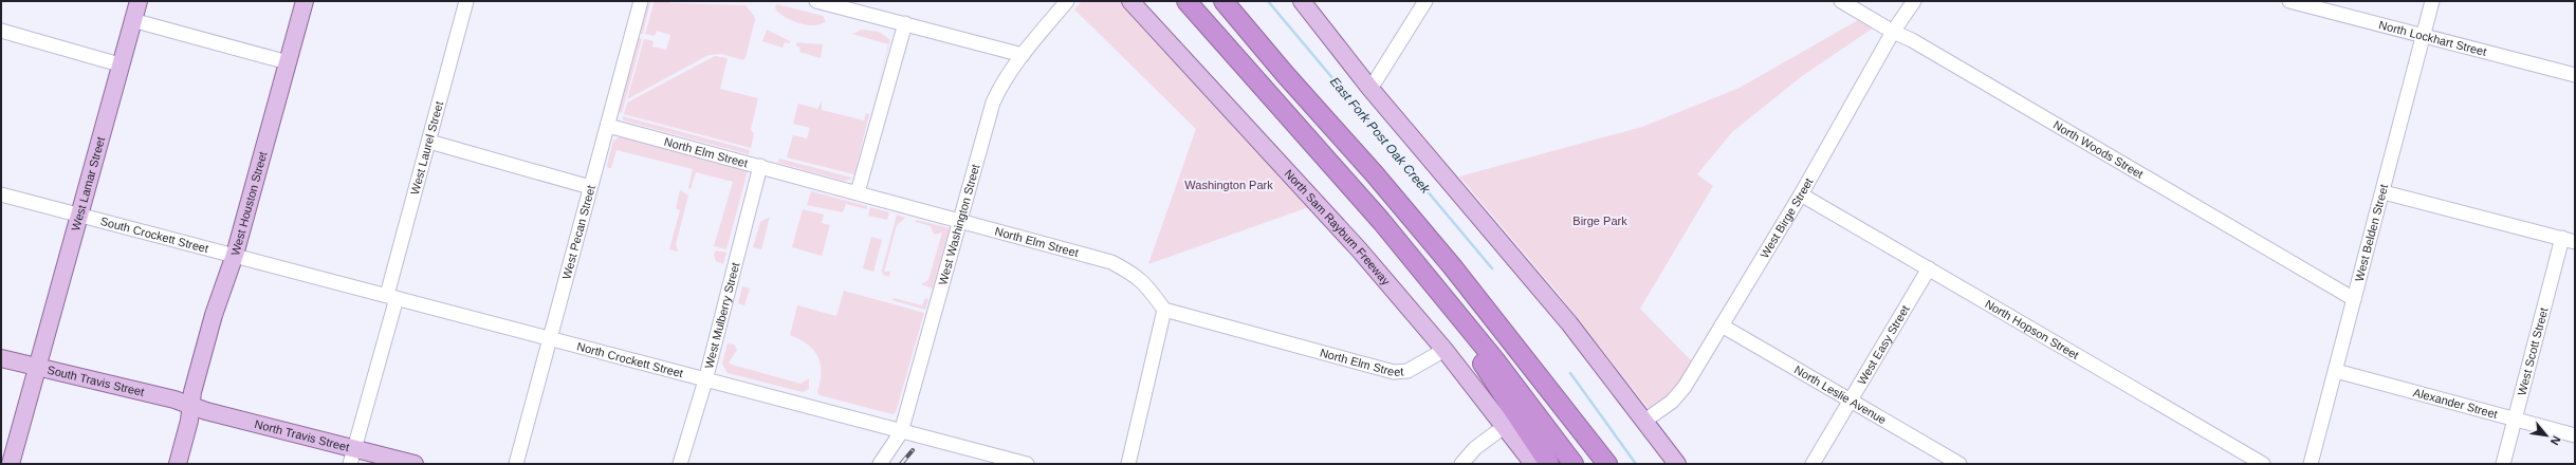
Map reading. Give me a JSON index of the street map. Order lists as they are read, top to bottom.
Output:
{
  "streets": {
    "main road": [
      "West Lamar Street",
      "West Houston Street",
      "North Sam Rayburn Freeway",
      "South Travis Street",
      "North Travis Street"
    ],
    "street": [
      "North Lockhart Street",
      "West Laurel Street",
      "North Woods Street",
      "North Elm Street",
      "West Birge Street",
      "West Washington Street",
      "West Pecan Street",
      "West Belden Street",
      "South Crockett Street",
      "West Mulberry Street",
      "North Hopson Street",
      "West Easy Street",
      "West Scott Street",
      "North Crockett Street",
      "North Leslie Avenue",
      "Alexander Street"
    ]
  },
  "crossings": [
    ["North Lockhart Street", "West Belden Street"],
    ["West Laurel Street", "North Crockett Street"],
    ["West Laurel Street", "North Travis Street"],
    ["North Woods Street", "West Birge Street"],
    ["North Woods Street", "West Belden Street"],
    ["North Elm Street", "West Washington Street"],
    ["North Elm Street", "North Sam Rayburn Freeway"],
    ["North Elm Street", "West Pecan Street"],
    ["North Elm Street", "West Mulberry Street"],
    ["West Lamar Street", "South Crockett Street"],
    ["West Lamar Street", "South Travis Street"],
    ["West Houston Street", "South Crockett Street"],
    ["West Houston Street", "North Crockett Street"],
    ["West Houston Street", "South Travis Street"],
    ["West Houston Street", "North Travis Street"],
    ["West Birge Street", "North Hopson Street"],
    ["West Birge Street", "North Leslie Avenue"],
    ["West Washington Street", "North Crockett Street"],
    ["West Pecan Street", "North Crockett Street"],
    ["West Belden Street", "Alexander Street"],
    ["South Crockett Street", "North Crockett Street"],
    ["West Mulberry Street", "North Crockett Street"],
    ["North Hopson Street", "West Easy Street"],
    ["West Easy Street", "North Leslie Avenue"],
    ["West Scott Street", "Alexander Street"],
    ["South Travis Street", "North Travis Street"]
  ],
  "water": ["East Fork Post Oak Creek"],
  "parks": ["Washington Park", "Birge Park"],
  "north": "bottom right"
}
